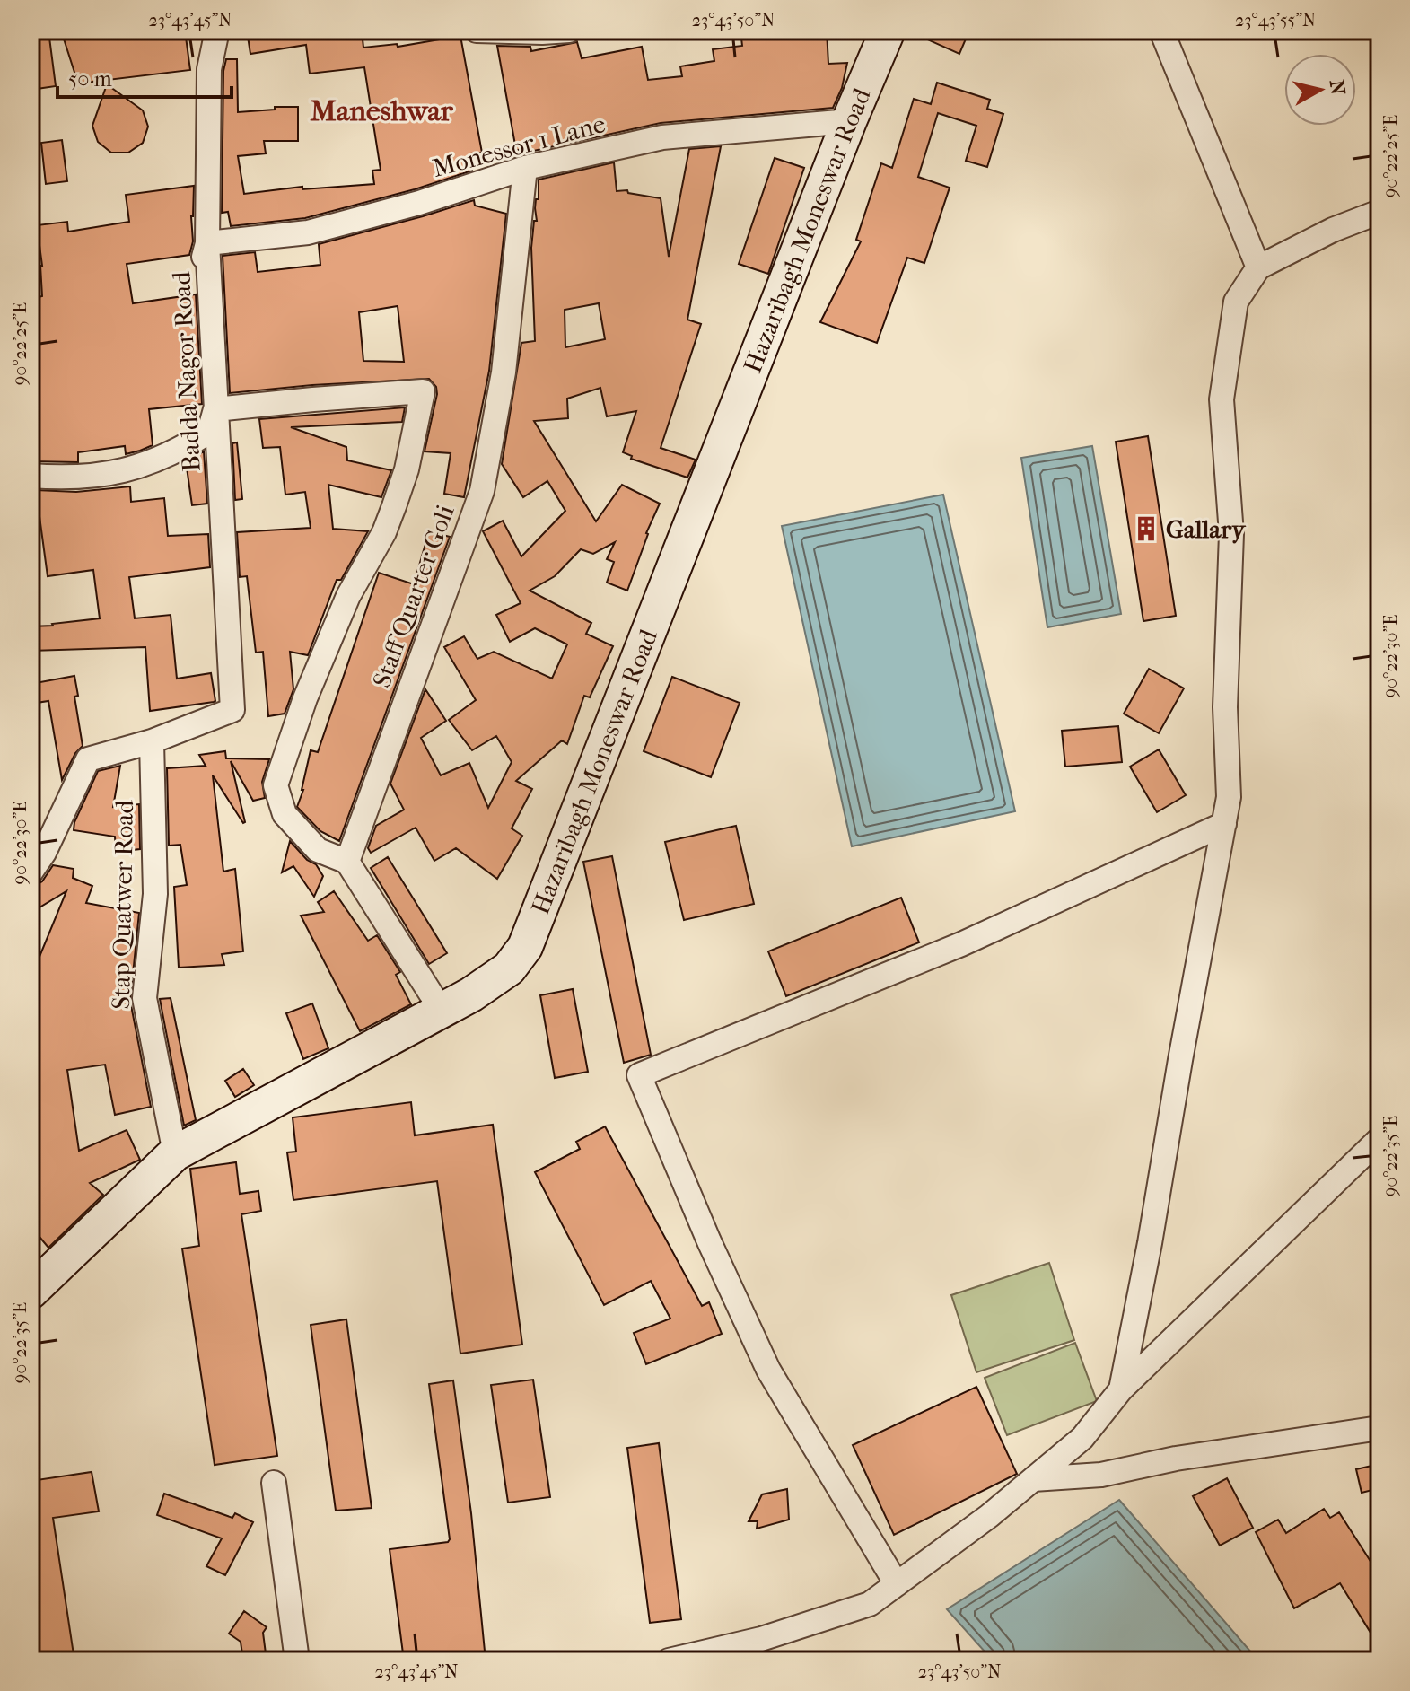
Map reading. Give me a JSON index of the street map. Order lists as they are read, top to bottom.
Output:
{
  "streets": {
    "street": [
      "Monessor 1 Lane",
      "Hazaribagh Moneswar Road",
      "Badda Nagor Road",
      "Staff Quarter Goli",
      "Stap Quatwer Road"
    ]
  },
  "crossings": [
    ["Monessor 1 Lane", "Hazaribagh Moneswar Road"],
    ["Monessor 1 Lane", "Badda Nagor Road"],
    ["Monessor 1 Lane", "Staff Quarter Goli"],
    ["Hazaribagh Moneswar Road", "Stap Quatwer Road"],
    ["Badda Nagor Road", "Stap Quatwer Road"]
  ],
  "districts": ["Maneshwar"],
  "places": {
    "building": ["Gallary"]
  },
  "scale_bar": "50 m",
  "north": "right",
  "coordinates": [
    "23°43'45\"N",
    "23°43'50\"N",
    "23°43'55\"N",
    "90°22'25\"E",
    "90°22'30\"E",
    "90°22'35\"E"
  ]
}
